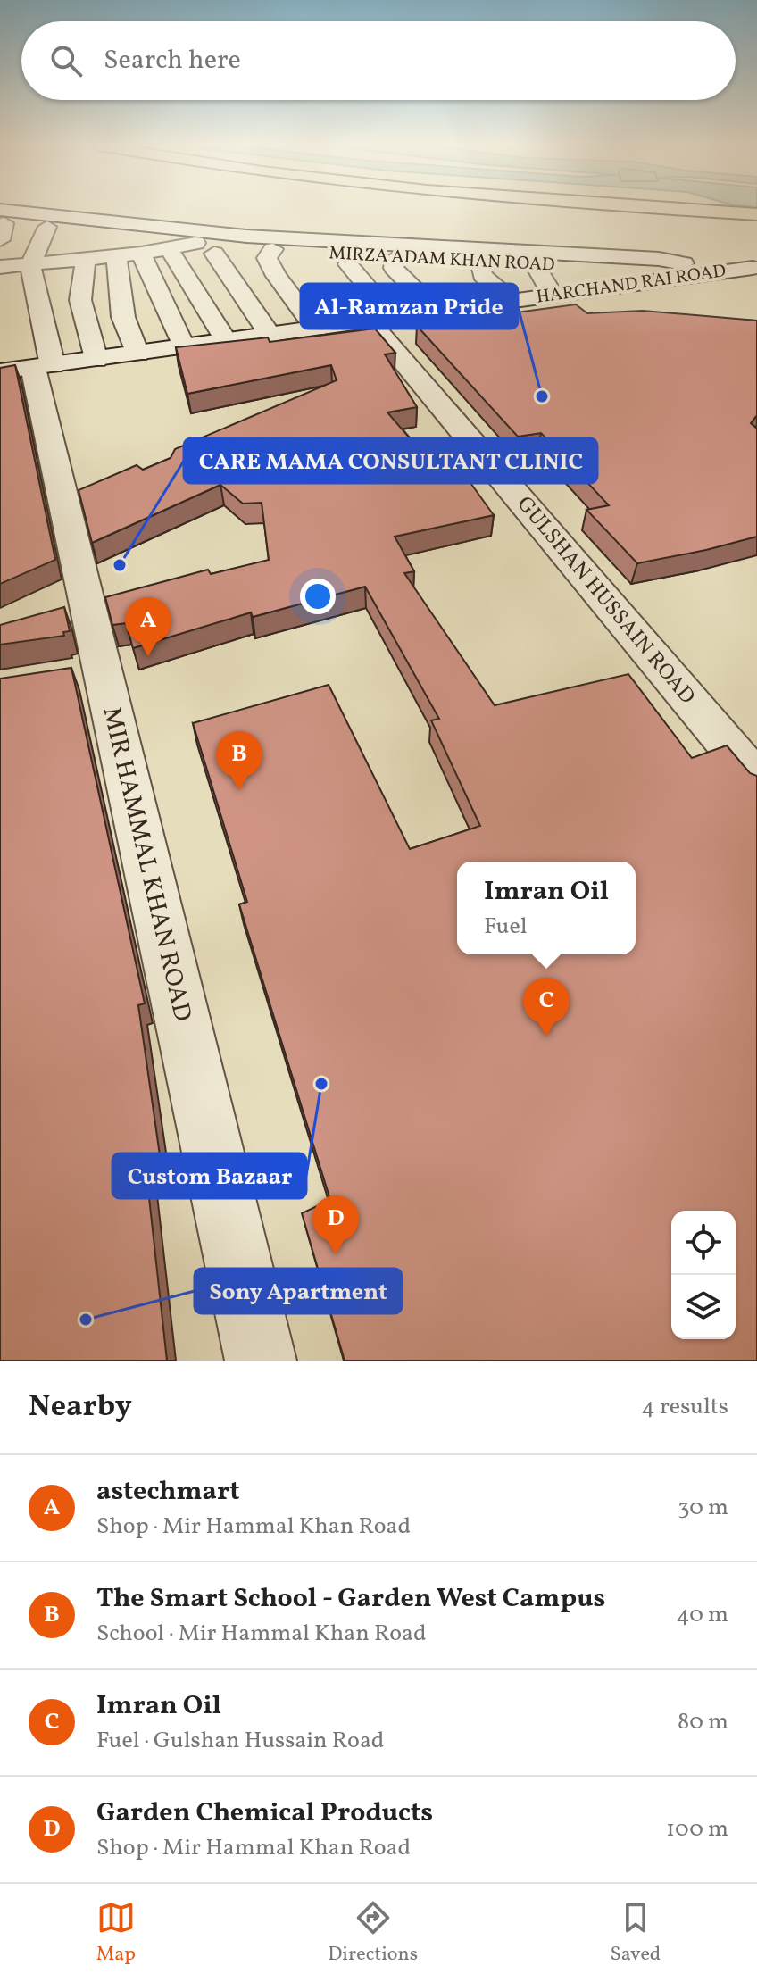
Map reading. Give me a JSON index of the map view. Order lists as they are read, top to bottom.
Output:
{
  "streets": {
    "street": [
      "MIRZA ADAM KHAN ROAD",
      "HARCHAND RAI ROAD",
      "GULSHAN HUSSAIN ROAD",
      "MIR HAMMAL KHAN ROAD"
    ]
  },
  "crossings": [
    ["MIRZA ADAM KHAN ROAD", "HARCHAND RAI ROAD"],
    ["MIRZA ADAM KHAN ROAD", "GULSHAN HUSSAIN ROAD"],
    ["HARCHAND RAI ROAD", "GULSHAN HUSSAIN ROAD"],
    ["HARCHAND RAI ROAD", "MIR HAMMAL KHAN ROAD"]
  ],
  "places": [
    "Al-Ramzan Pride",
    "CARE MAMA CONSULTANT CLINIC",
    "Custom Bazaar",
    "Sony Apartment"
  ],
  "page": {
    "search": "Search here",
    "pins": [
      "A",
      "B",
      "C",
      "D"
    ],
    "popup": ["Imran Oil", "Fuel"],
    "heading": ["Nearby", "4 results"],
    "list": [
      {
        "mark": "A",
        "name": "astechmart",
        "note": "Shop · Mir Hammal Khan Road",
        "value": "30 m"
      },
      {
        "mark": "B",
        "name": "The Smart School - Garden West Campus",
        "note": "School · Mir Hammal Khan Road",
        "value": "40 m"
      },
      {
        "mark": "C",
        "name": "Imran Oil",
        "note": "Fuel · Gulshan Hussain Road",
        "value": "80 m"
      },
      {
        "mark": "D",
        "name": "Garden Chemical Products",
        "note": "Shop · Mir Hammal Khan Road",
        "value": "100 m"
      }
    ],
    "nav": ["Map", "Directions", "Saved"]
  }
}
